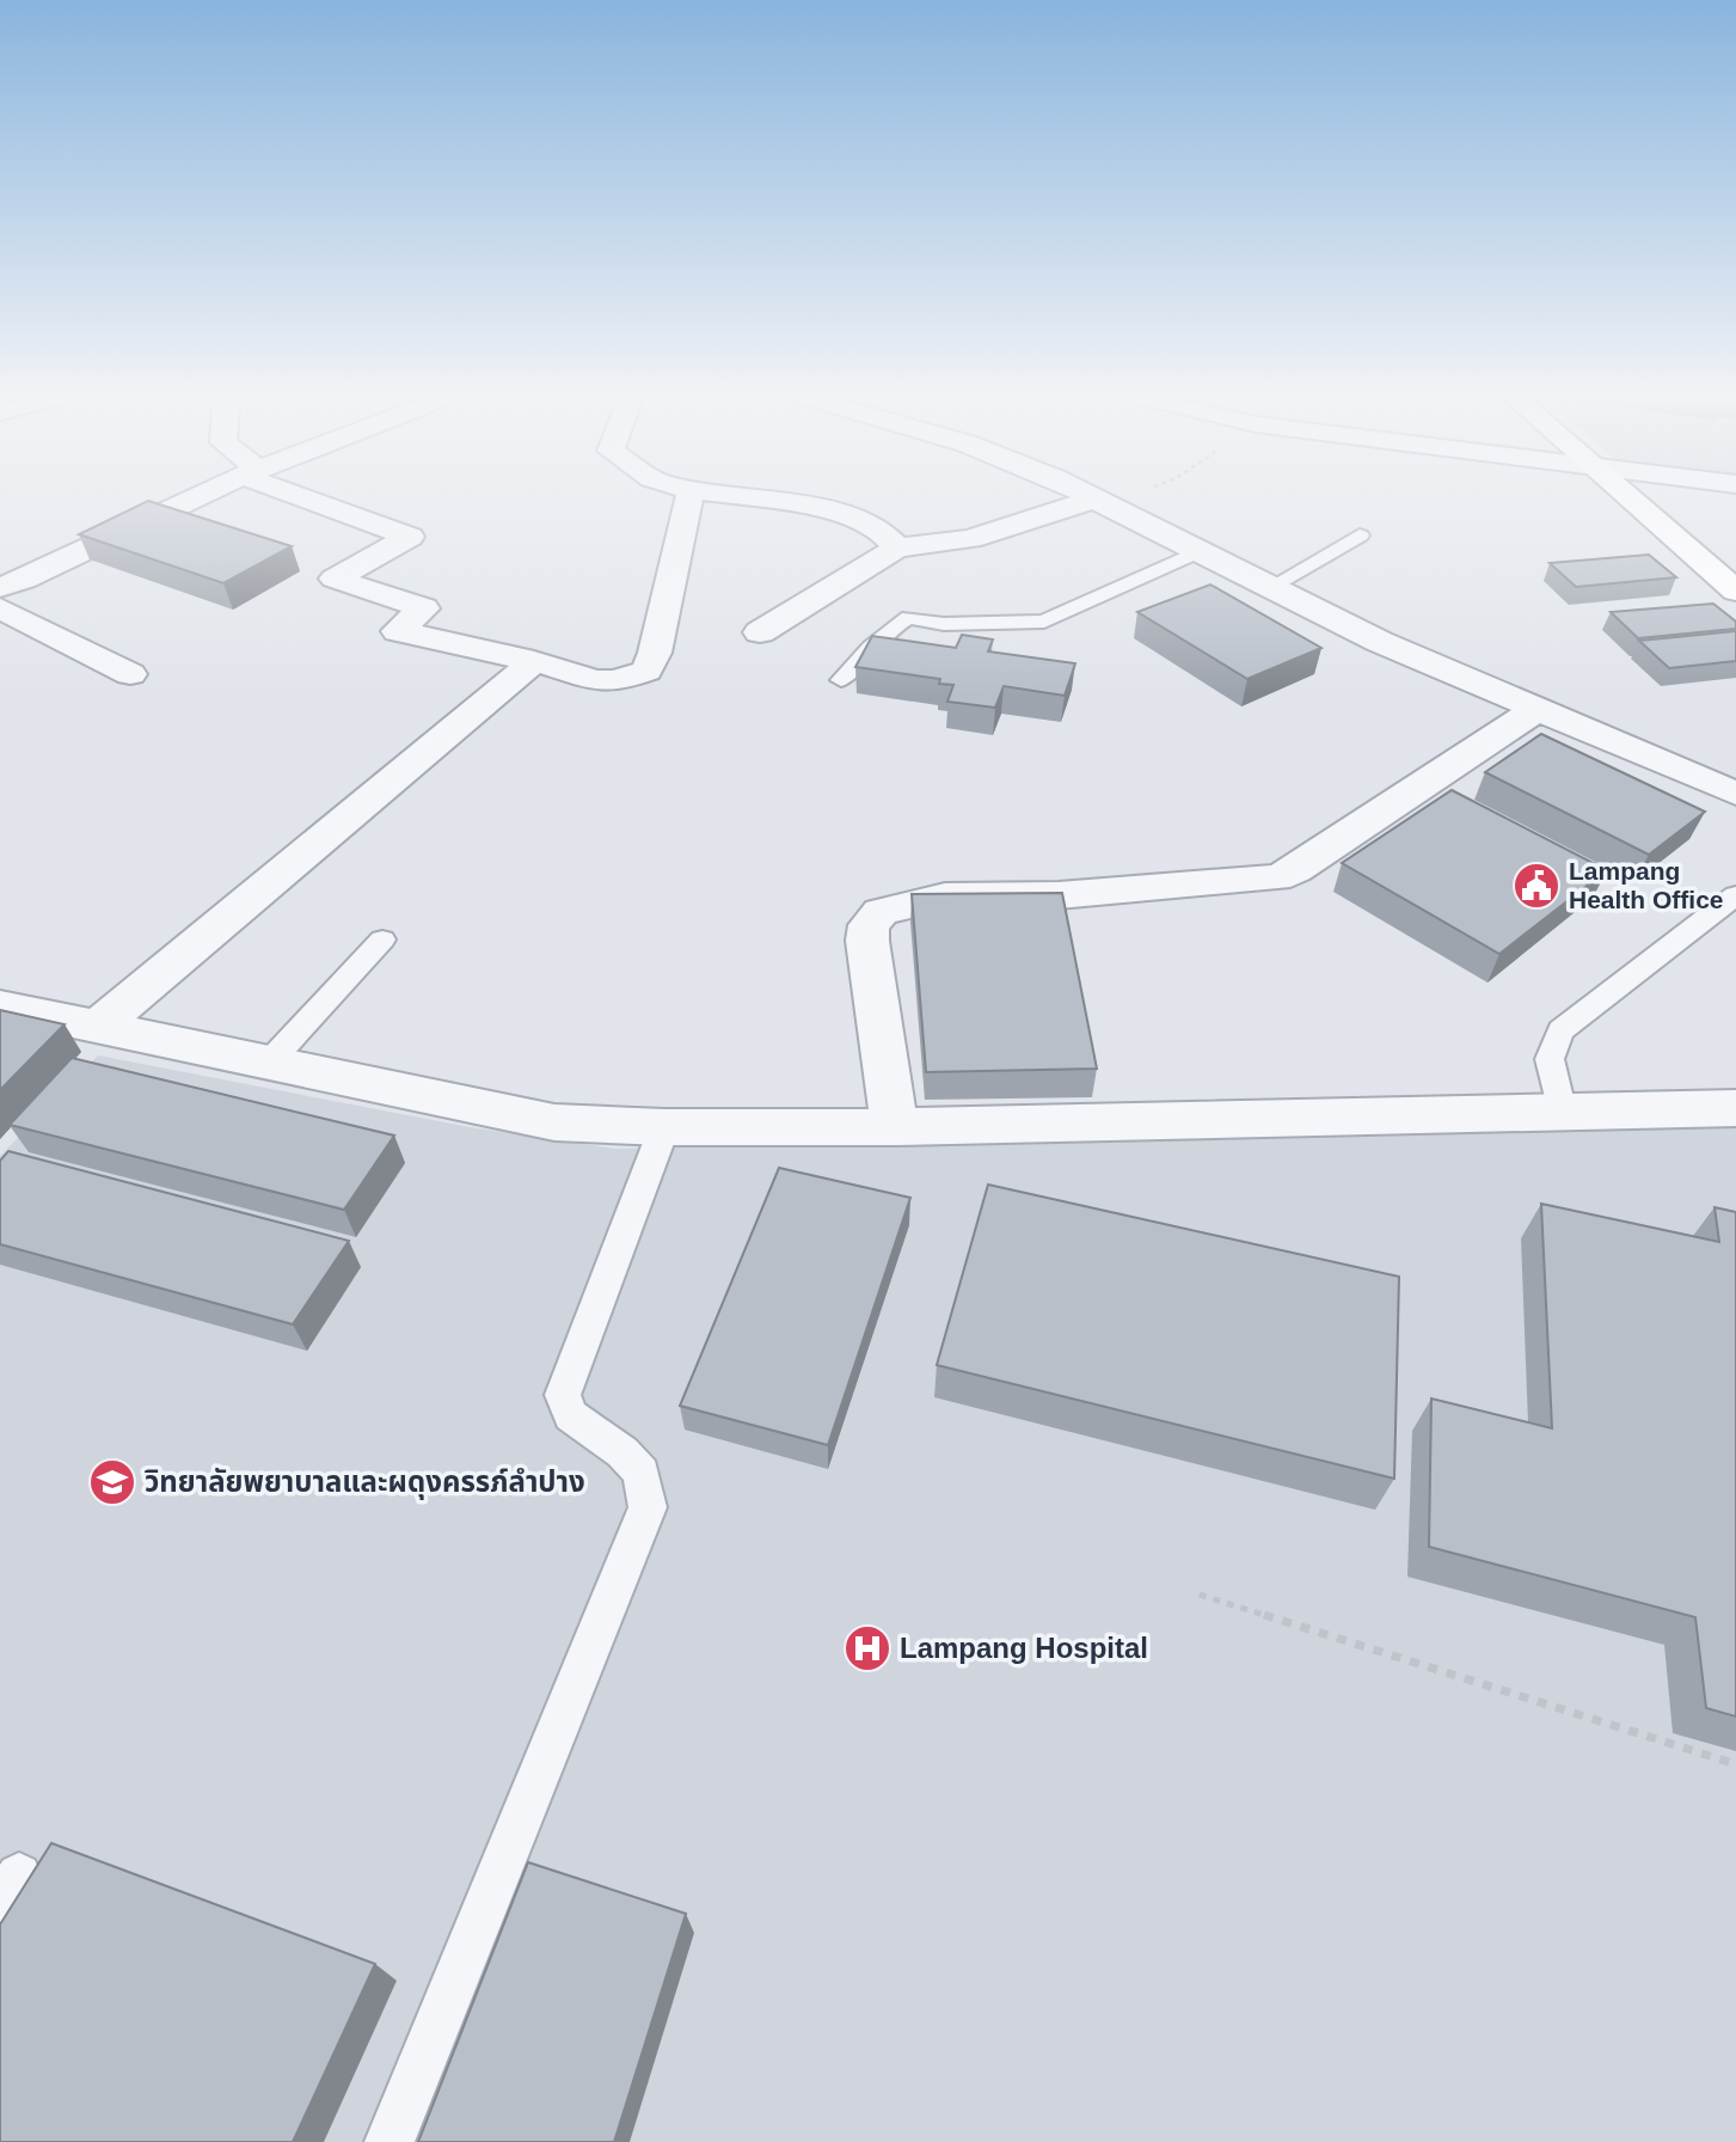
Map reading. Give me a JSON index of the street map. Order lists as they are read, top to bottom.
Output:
{
  "places": {
    "public building": ["Lampang Health Office"],
    "school or university": ["วิทยาลัยพยาบาลและผดุงครรภ์ลําปาง"],
    "hospital": ["Lampang Hospital"]
  }
}
